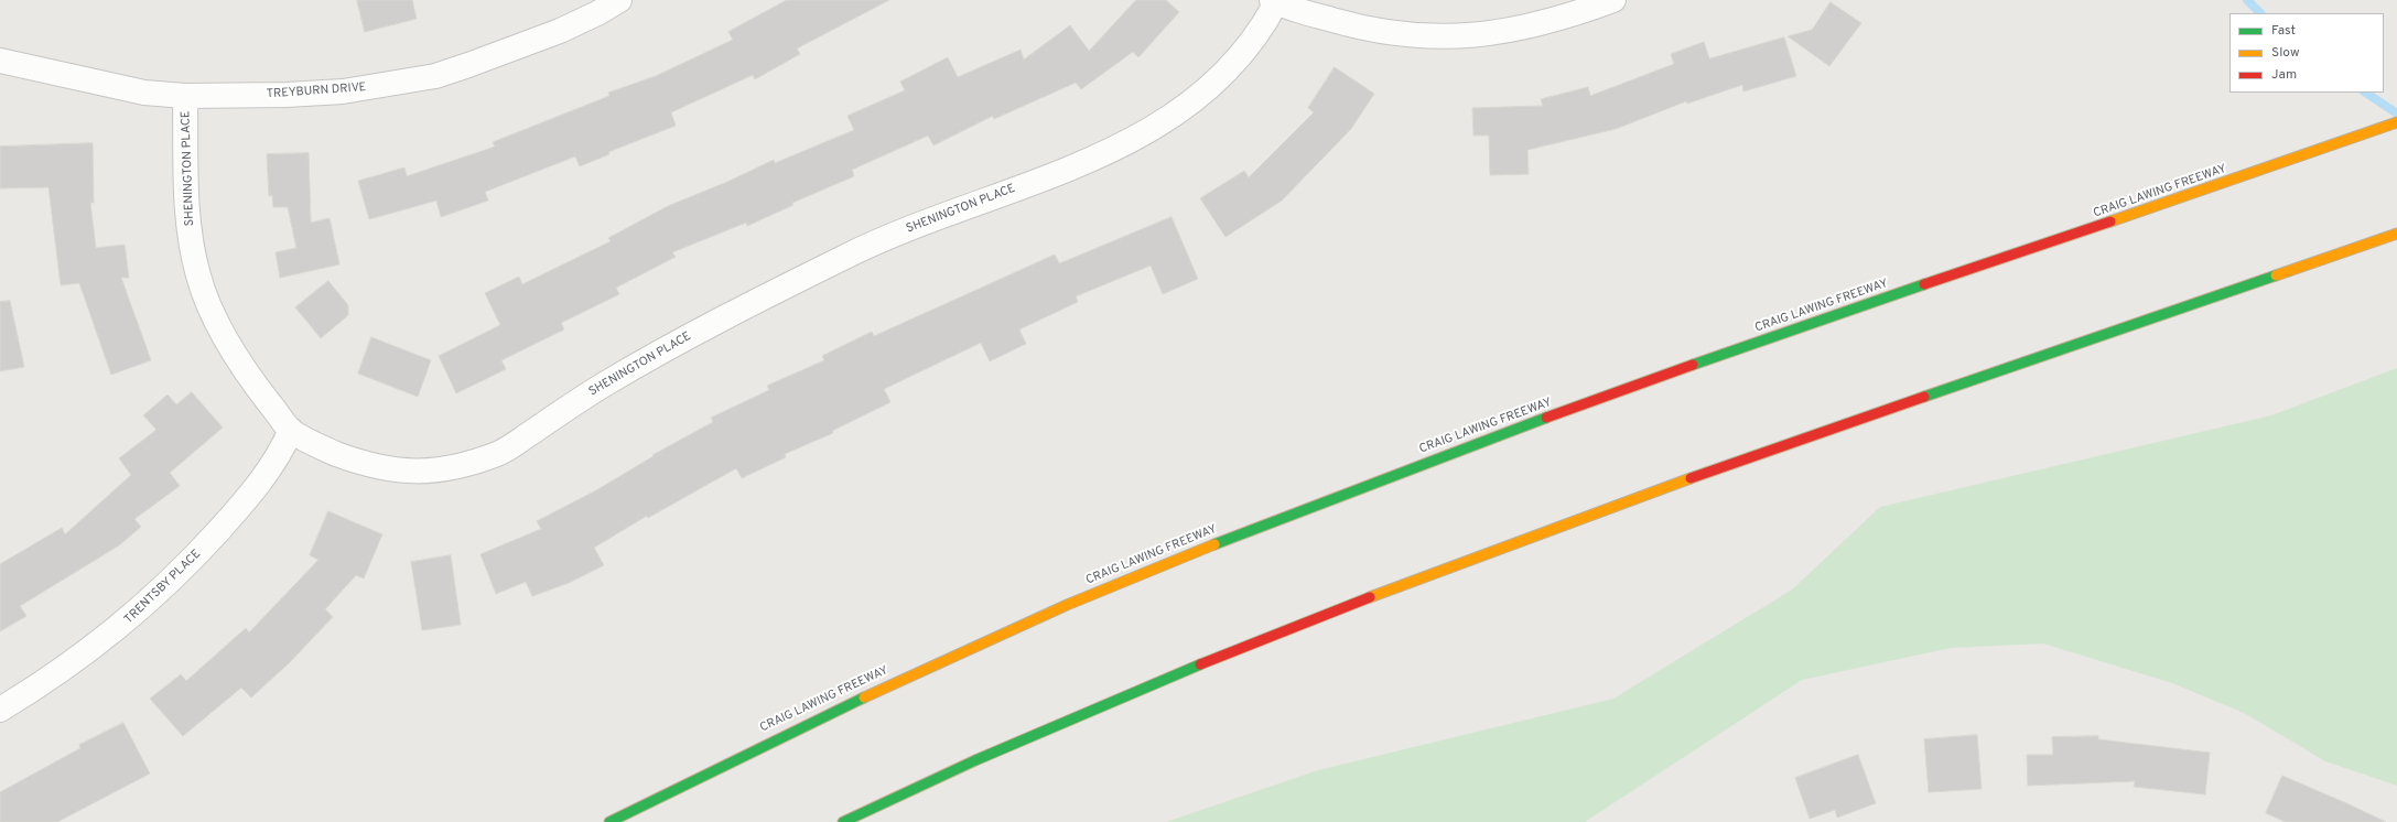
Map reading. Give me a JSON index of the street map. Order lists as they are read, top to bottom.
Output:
{
  "streets": {
    "highway": ["CRAIG LAWING FREEWAY"],
    "street": ["TREYBURN DRIVE", "SHENINGTON PLACE", "TRENTSBY PLACE"]
  },
  "crossings": [
    ["TREYBURN DRIVE", "SHENINGTON PLACE"],
    ["SHENINGTON PLACE", "TRENTSBY PLACE"]
  ],
  "legend": ["Fast", "Slow", "Jam"]
}
